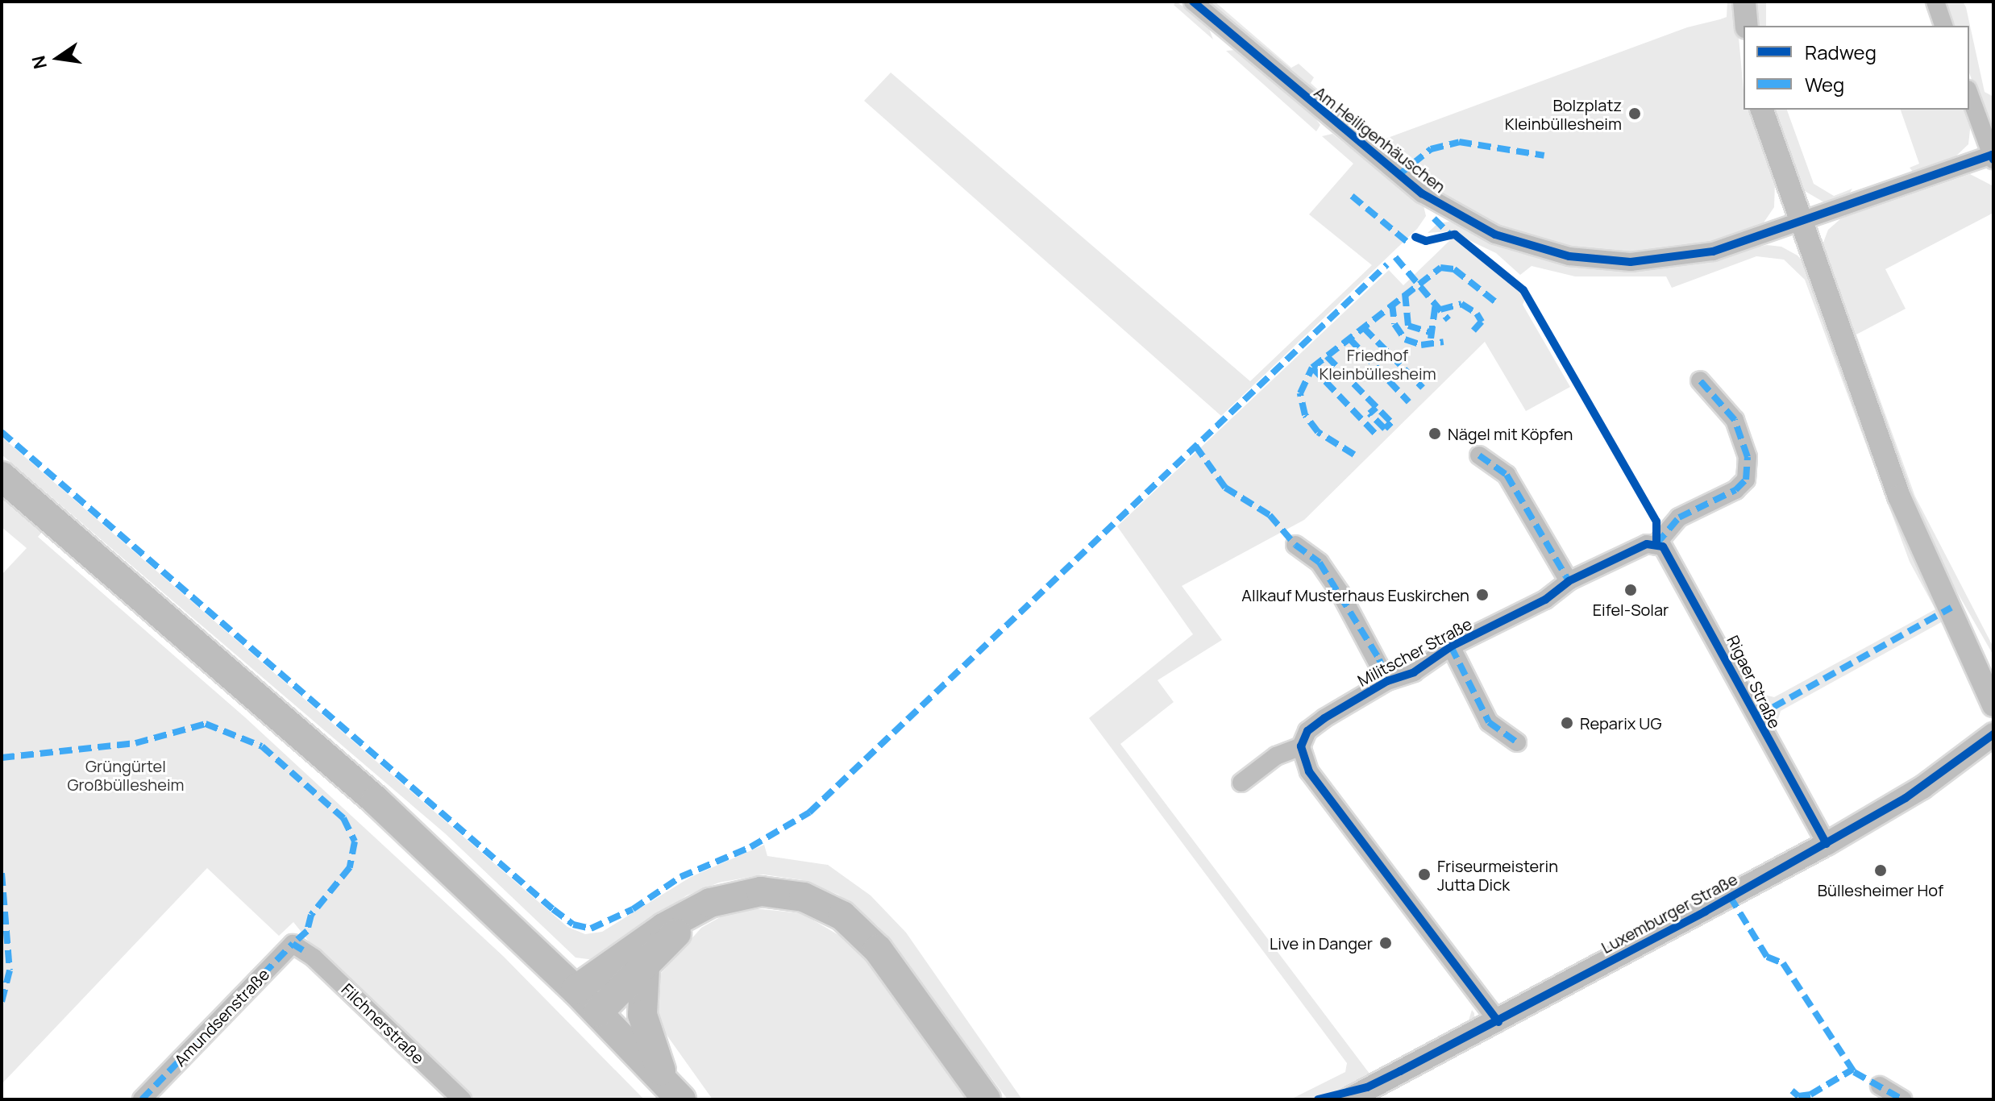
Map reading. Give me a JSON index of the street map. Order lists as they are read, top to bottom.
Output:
{
  "streets": {
    "street": [
      "Am Heiligenhäuschen",
      "Militscher Straße",
      "Rigaer Straße",
      "Luxemburger Straße",
      "Amundsenstraße",
      "Filchnerstraße"
    ]
  },
  "crossings": [
    ["Militscher Straße", "Rigaer Straße"],
    ["Rigaer Straße", "Luxemburger Straße"],
    ["Amundsenstraße", "Filchnerstraße"]
  ],
  "parks": ["Friedhof Kleinbüllesheim", "Grüngürtel Großbüllesheim"],
  "places": [
    "Bolzplatz Kleinbüllesheim",
    "Nägel mit Köpfen",
    "Eifel-Solar",
    "Allkauf Musterhaus Euskirchen",
    "Reparix UG",
    "Büllesheimer Hof",
    "Friseurmeisterin Jutta Dick",
    "Live in Danger"
  ],
  "legend": ["Radweg", "Weg"],
  "north": "left"
}
